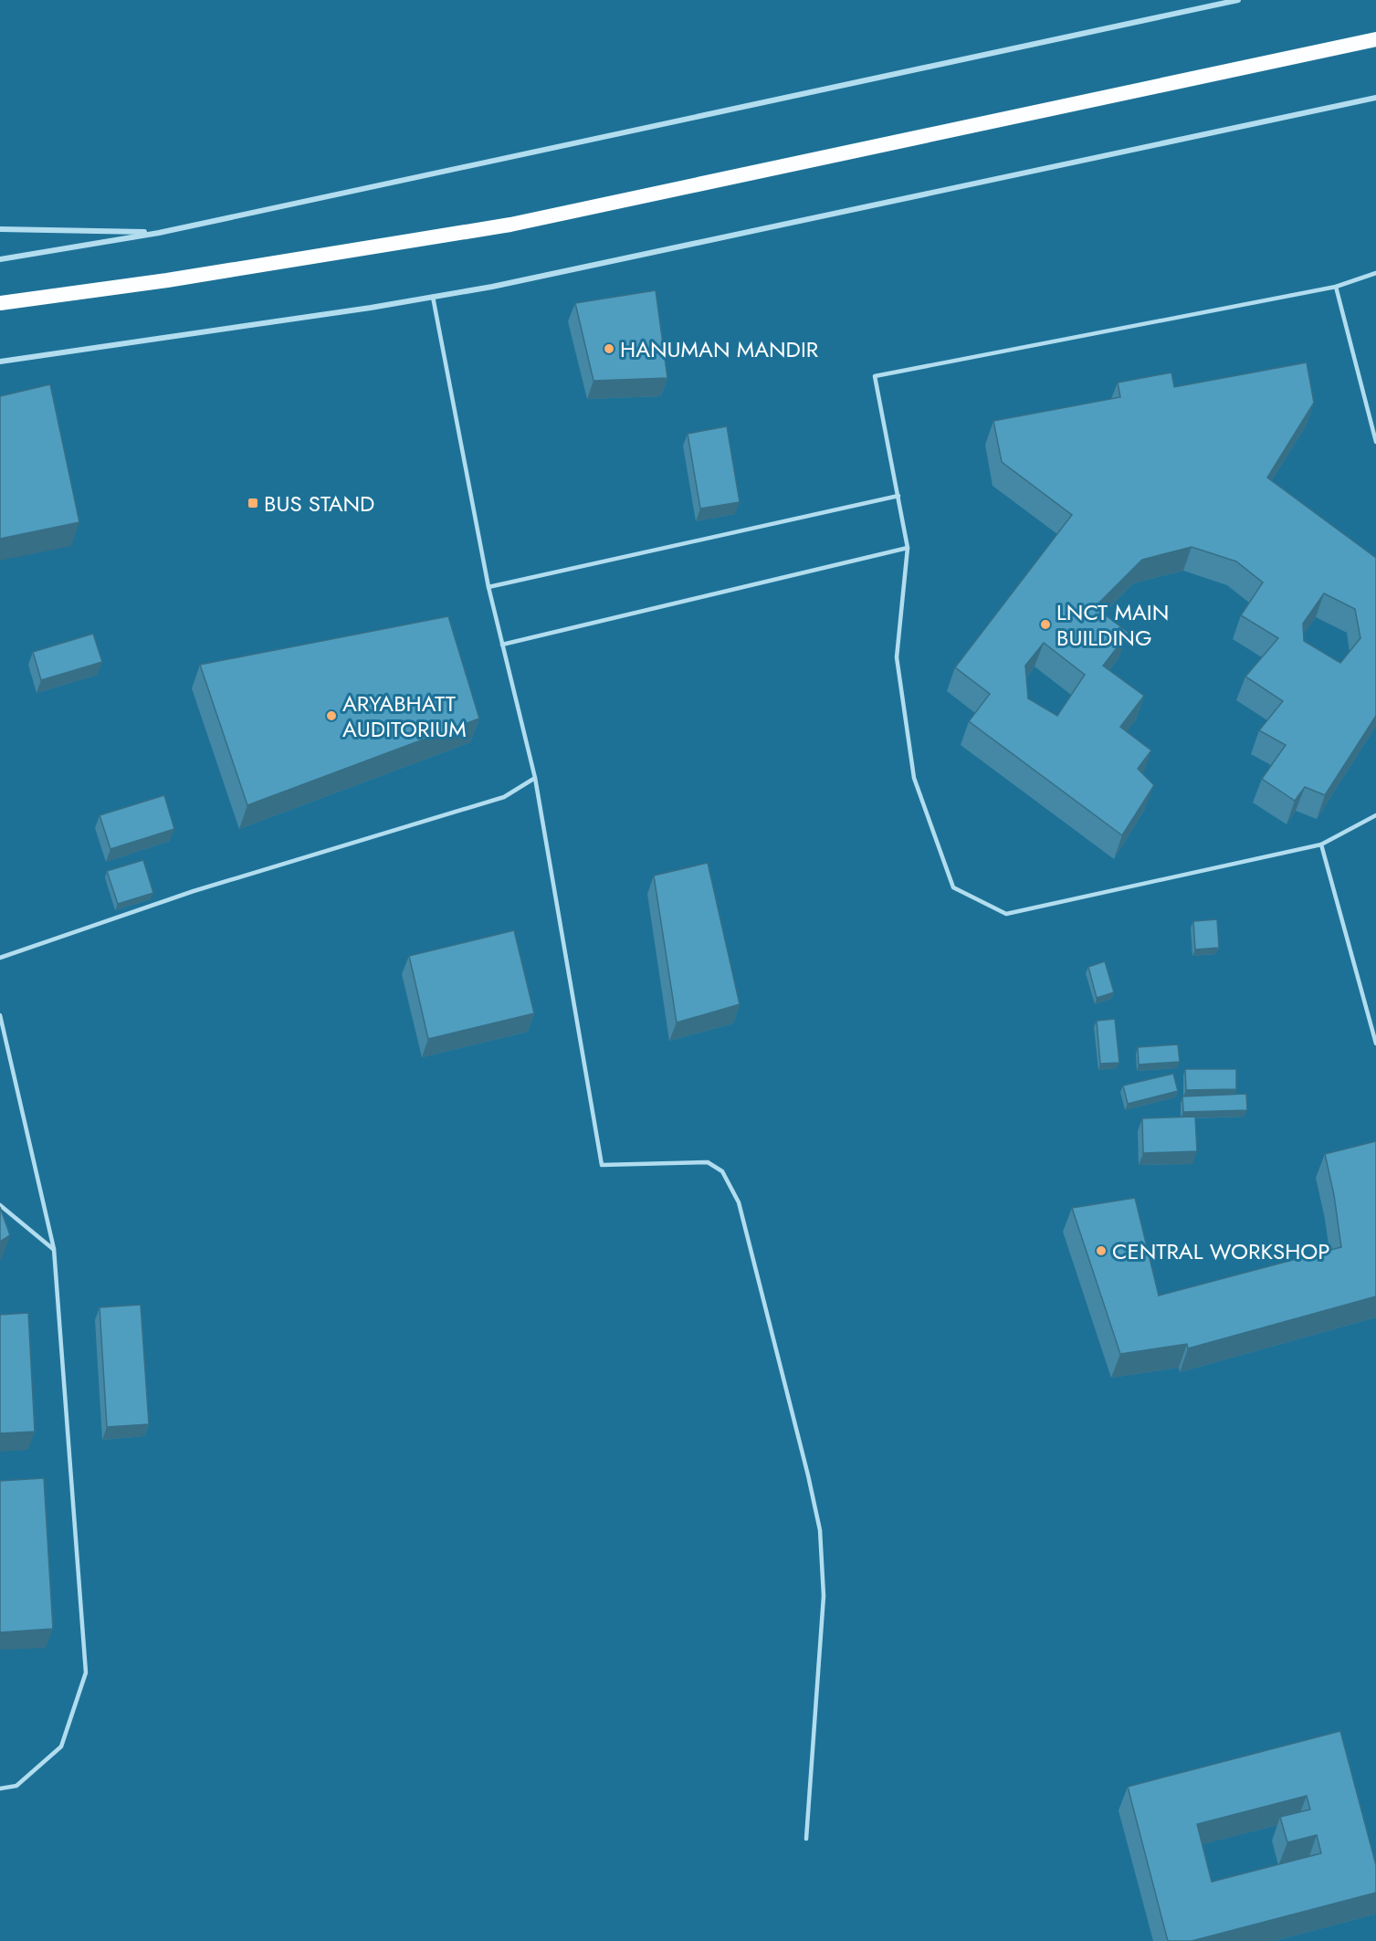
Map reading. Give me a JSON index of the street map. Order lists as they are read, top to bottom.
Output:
{
  "places": {
    "other": [
      "HANUMAN MANDIR",
      "LNCT MAIN BUILDING",
      "ARYABHATT AUDITORIUM",
      "CENTRAL WORKSHOP"
    ],
    "transit": ["BUS STAND"]
  }
}
